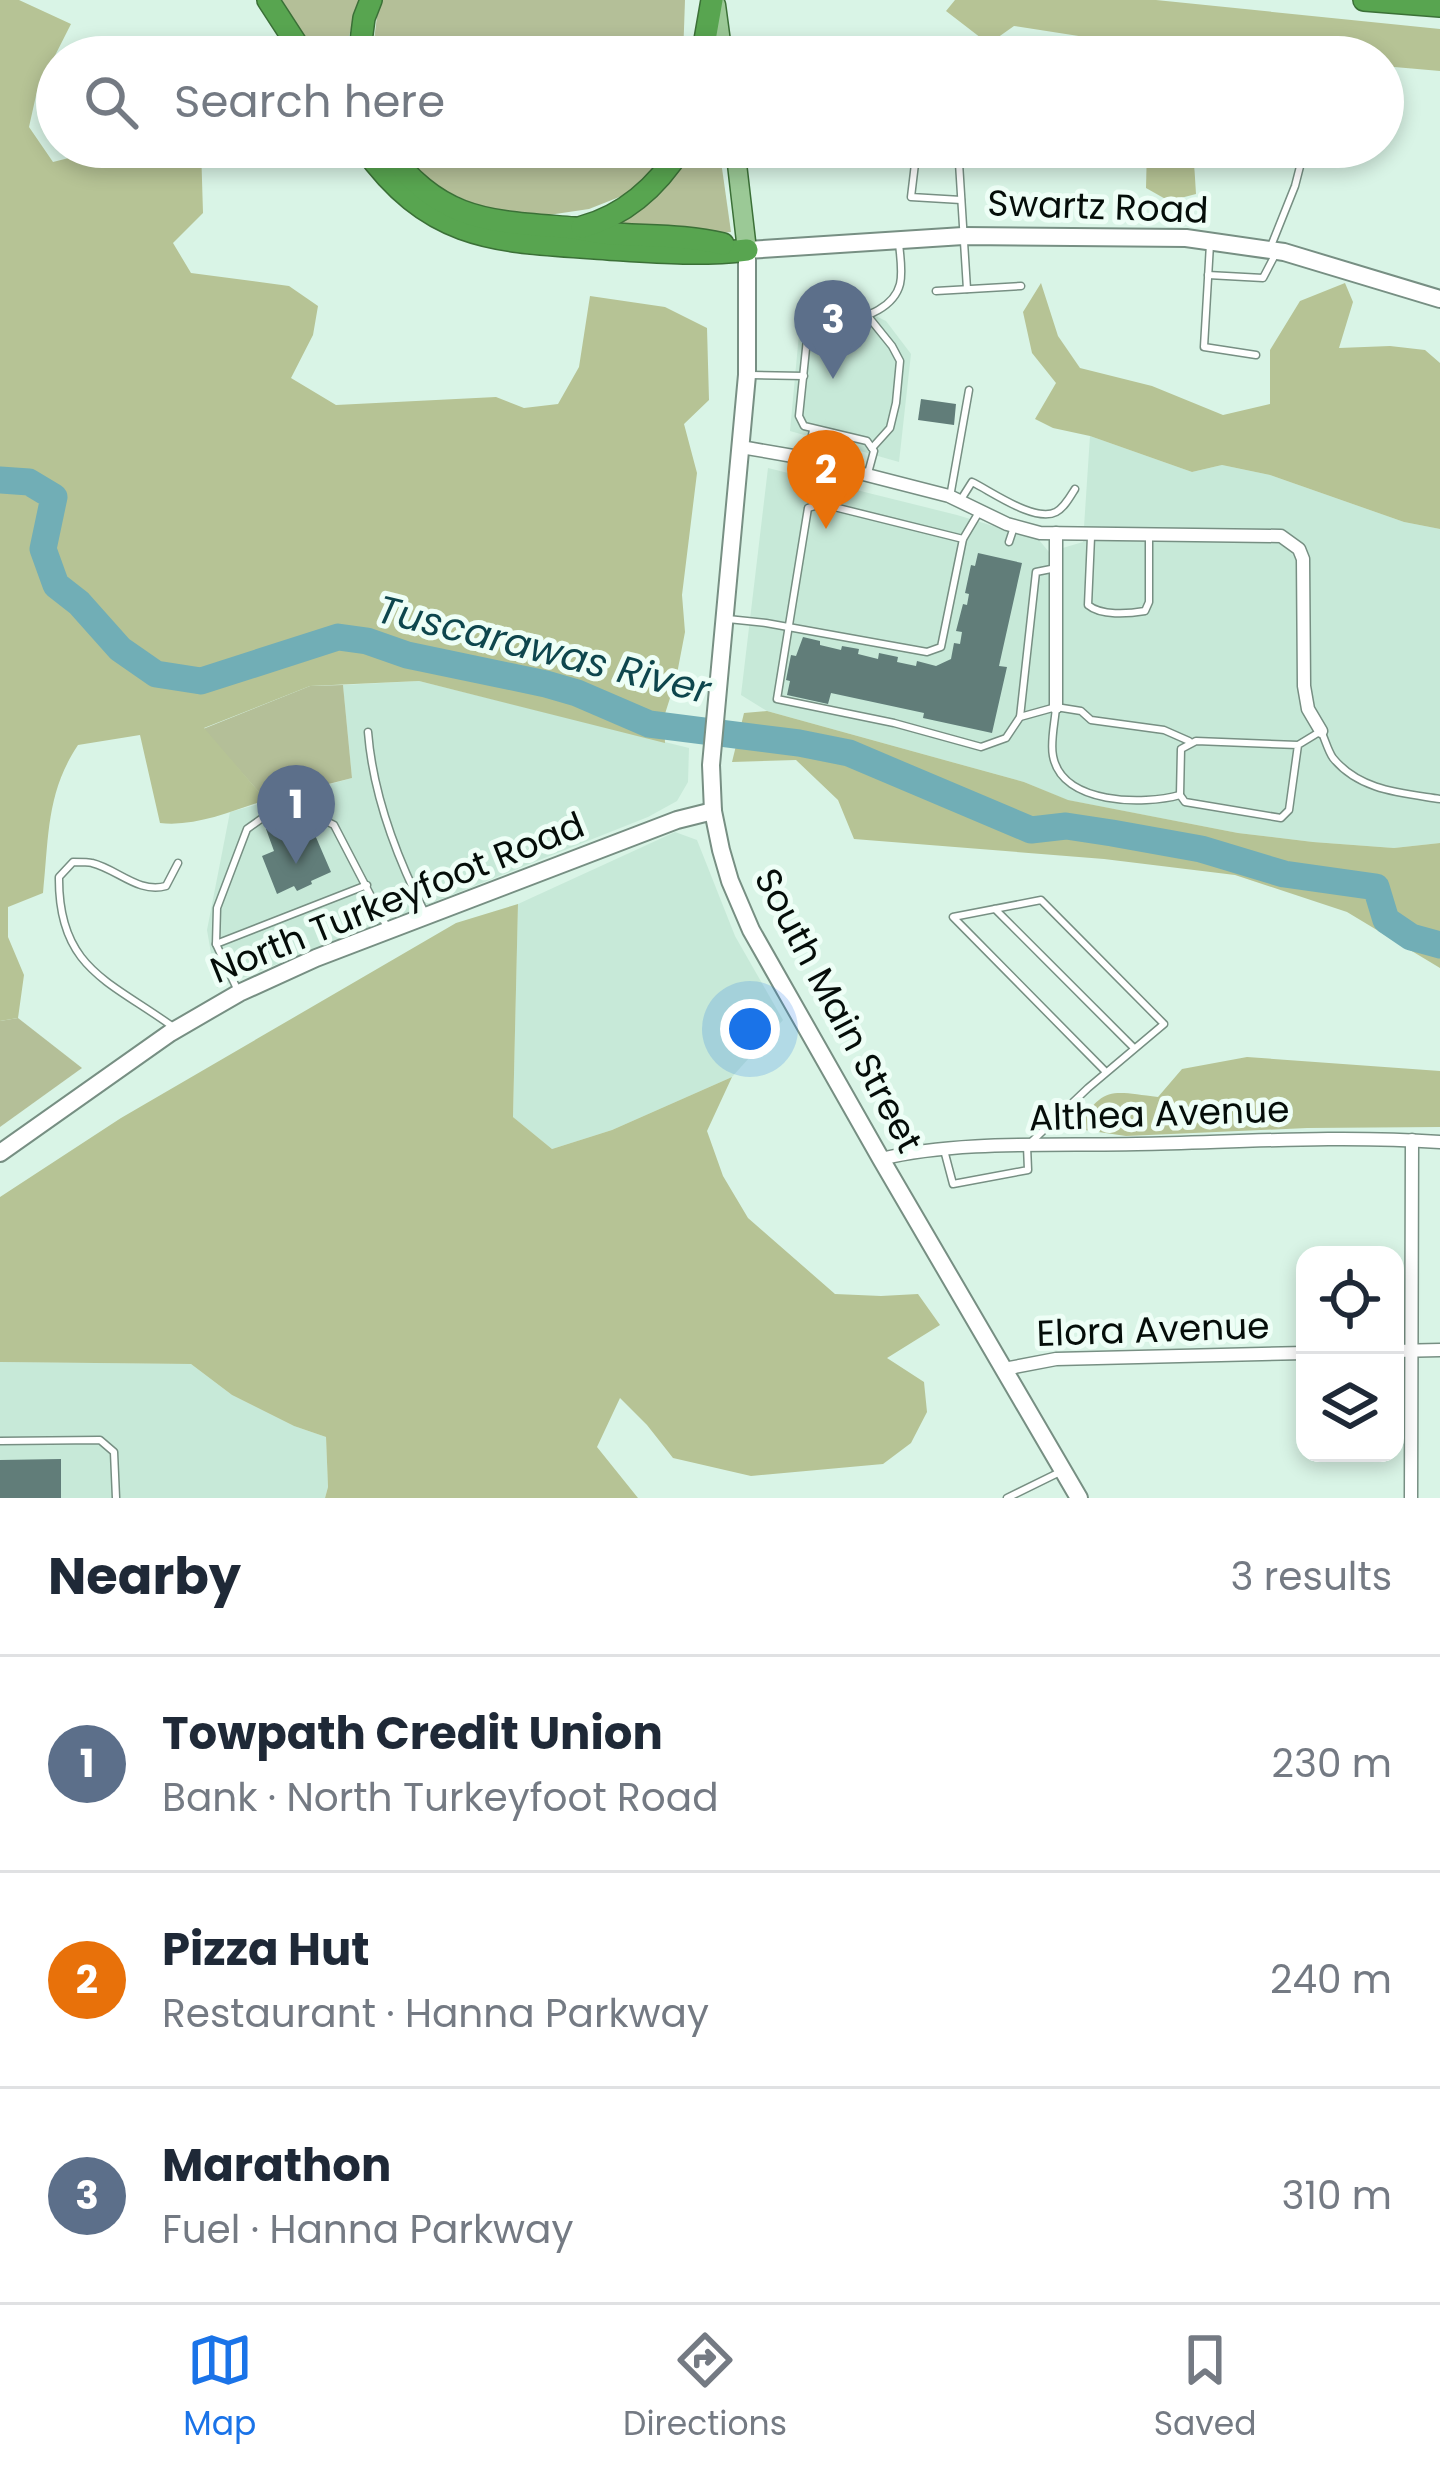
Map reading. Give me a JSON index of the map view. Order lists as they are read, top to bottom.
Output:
{
  "streets": {
    "main road": ["South Main Street"],
    "street": [
      "Swartz Road",
      "North Turkeyfoot Road",
      "Althea Avenue",
      "Elora Avenue"
    ]
  },
  "crossings": [
    ["Swartz Road", "South Main Street"],
    ["North Turkeyfoot Road", "South Main Street"],
    ["South Main Street", "Althea Avenue"],
    ["South Main Street", "Elora Avenue"]
  ],
  "water": ["Tuscarawas River"],
  "page": {
    "search": "Search here",
    "pins": ["3", "2", "1"],
    "heading": ["Nearby", "3 results"],
    "list": [
      {
        "mark": "1",
        "name": "Towpath Credit Union",
        "note": "Bank · North Turkeyfoot Road",
        "value": "230 m"
      },
      {
        "mark": "2",
        "name": "Pizza Hut",
        "note": "Restaurant · Hanna Parkway",
        "value": "240 m"
      },
      {
        "mark": "3",
        "name": "Marathon",
        "note": "Fuel · Hanna Parkway",
        "value": "310 m"
      }
    ],
    "nav": ["Map", "Directions", "Saved"]
  }
}
